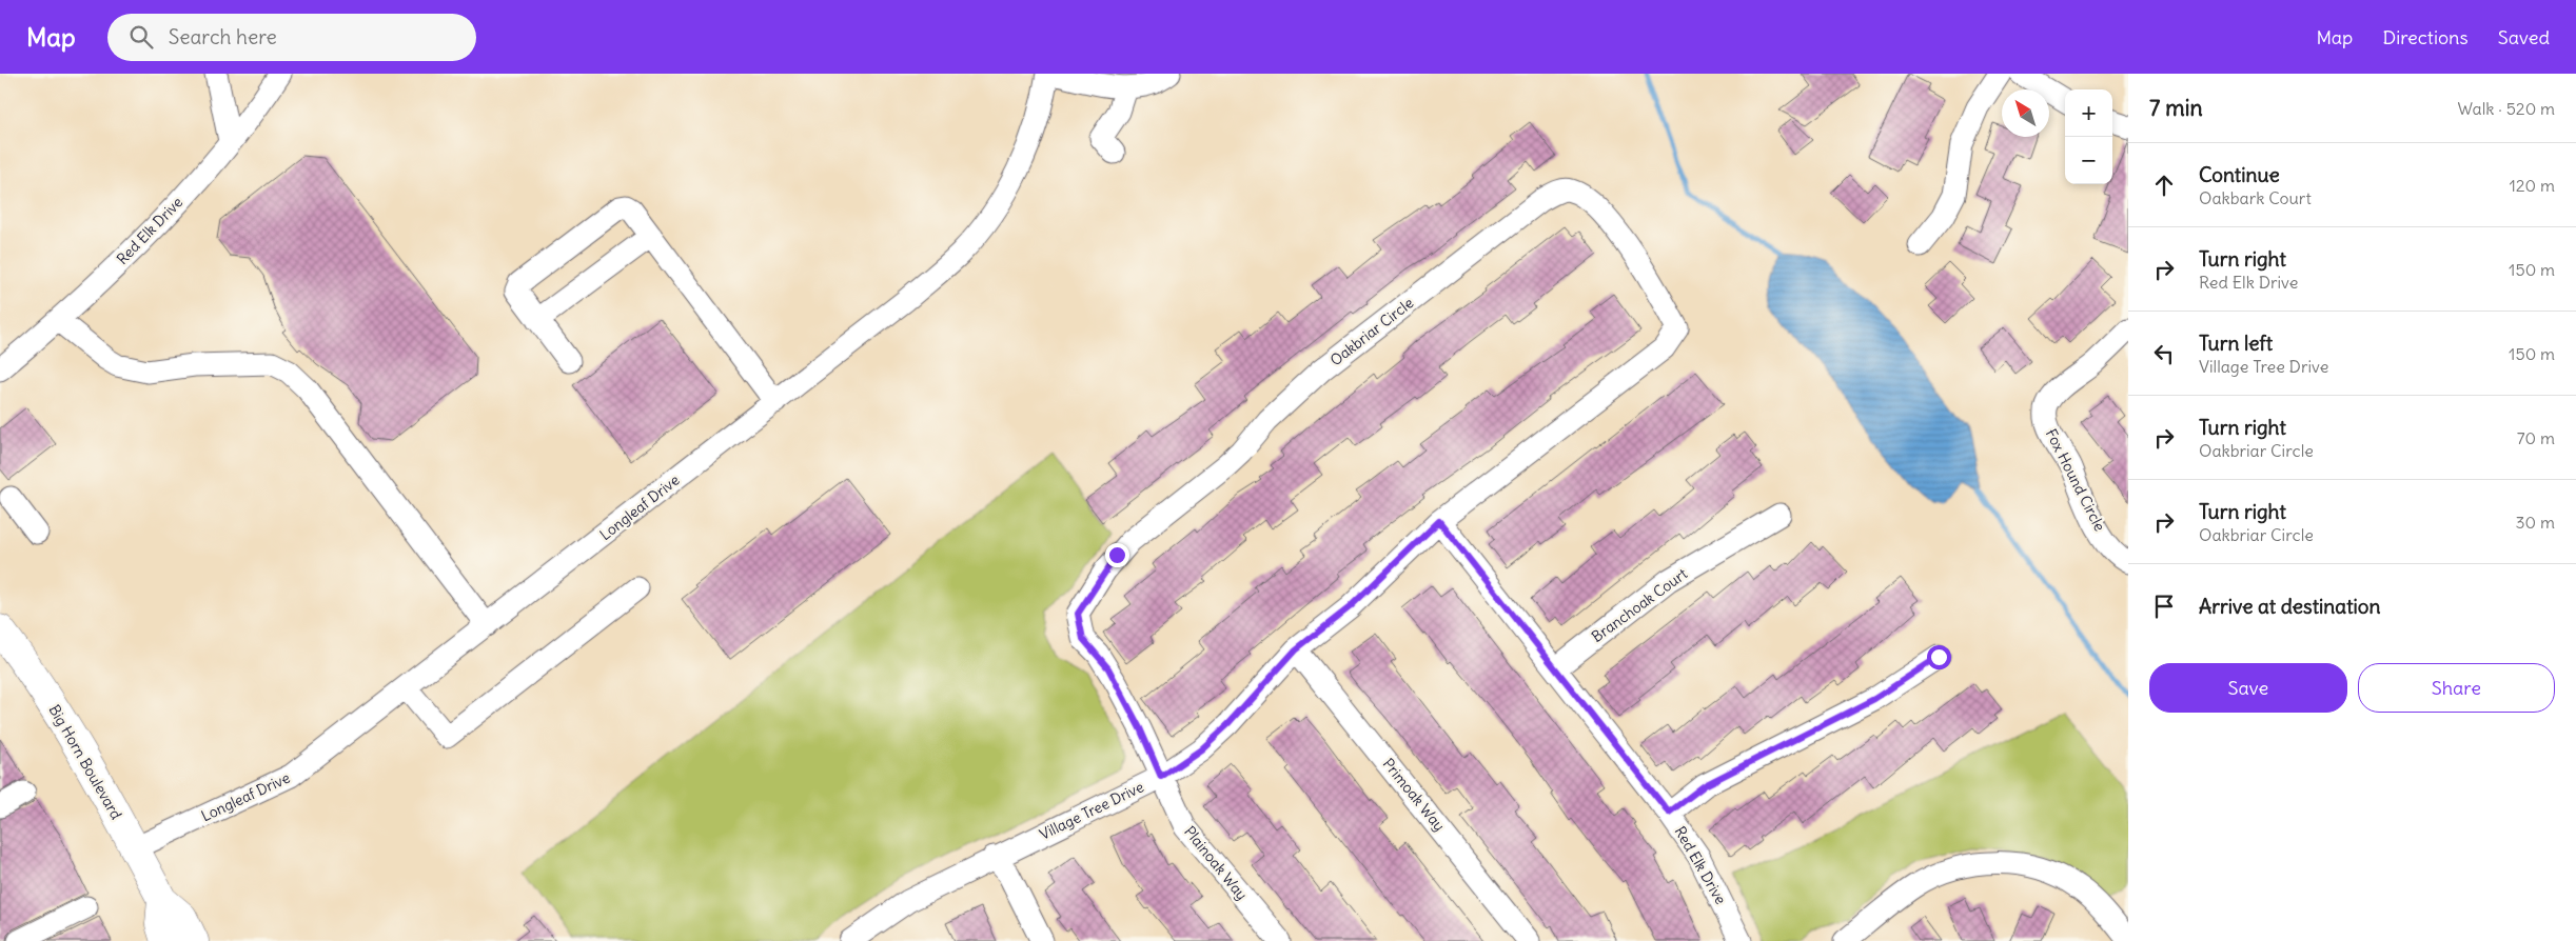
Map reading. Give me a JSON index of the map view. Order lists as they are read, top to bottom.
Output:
{
  "streets": {
    "main road": ["Big Horn Boulevard"],
    "street": [
      "Red Elk Drive",
      "Oakbriar Circle",
      "Fox Hound Circle",
      "Longleaf Drive",
      "Branchoak Court",
      "Primoak Way",
      "Village Tree Drive",
      "Plainoak Way"
    ]
  },
  "crossings": [
    ["Red Elk Drive", "Branchoak Court"],
    ["Red Elk Drive", "Village Tree Drive"],
    ["Oakbriar Circle", "Village Tree Drive"],
    ["Oakbriar Circle", "Plainoak Way"],
    ["Longleaf Drive", "Big Horn Boulevard"],
    ["Primoak Way", "Village Tree Drive"],
    ["Village Tree Drive", "Plainoak Way"]
  ],
  "north": "top left",
  "page": {
    "header": "Map",
    "search": "Search here",
    "nav": ["Map", "Directions", "Saved"],
    "heading": ["7 min", "Walk · 520 m"],
    "map_buttons": ["+", "−"],
    "list": [
      ["Continue", "Oakbark Court", "120 m"],
      ["Turn right", "Red Elk Drive", "150 m"],
      ["Turn left", "Village Tree Drive", "150 m"],
      ["Turn right", "Oakbriar Circle", "70 m"],
      ["Turn right", "Oakbriar Circle", "30 m"],
      "Arrive at destination"
    ],
    "buttons": ["Save", "Share"]
  }
}
